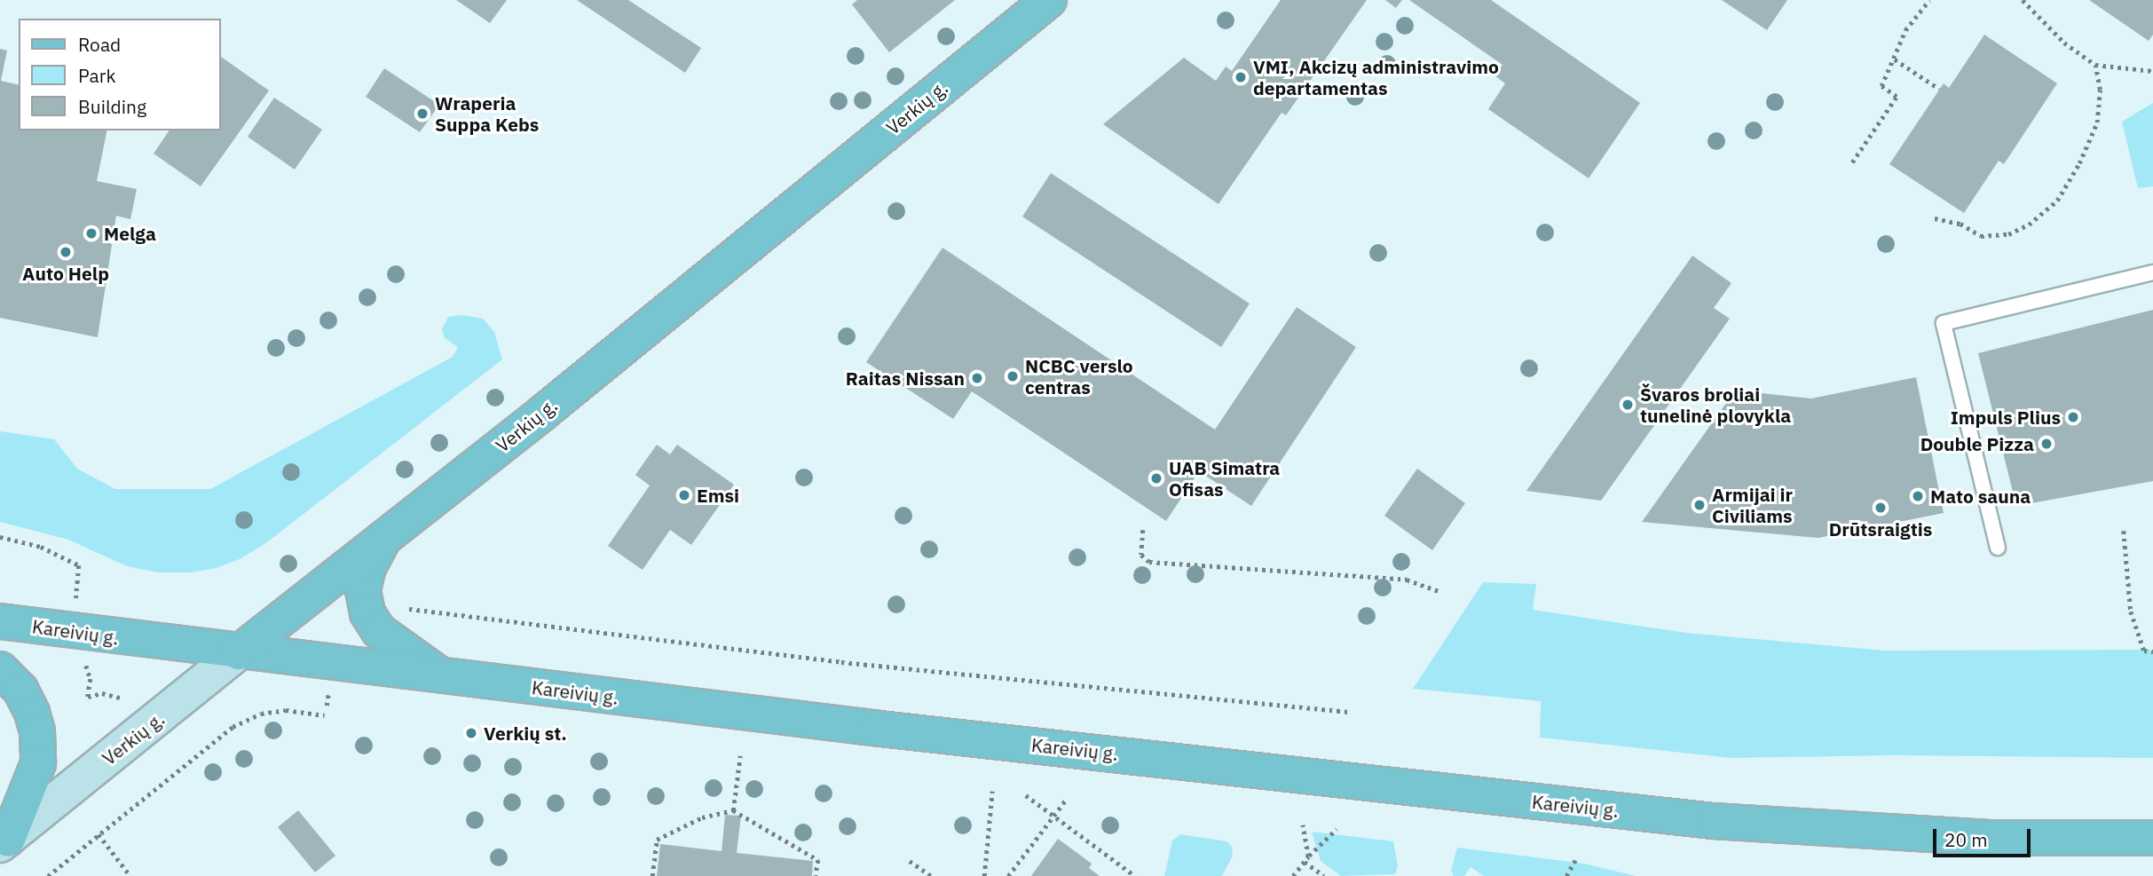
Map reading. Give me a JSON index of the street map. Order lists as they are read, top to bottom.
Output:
{
  "streets": {
    "main road": ["Verkių g.", "Kareivių g."]
  },
  "crossings": [
    ["Verkių g.", "Kareivių g."]
  ],
  "places": [
    "VMI, Akcizų administravimo departamentas",
    "Wraperia Suppa Kebs",
    "Melga",
    "Auto Help",
    "NCBC verslo centras",
    "Raitas Nissan",
    "Švaros broliai tunelinė plovykla",
    "Impuls Plius",
    "Double Pizza",
    "UAB Simatra Ofisas",
    "Emsi",
    "Mato sauna",
    "Armijai ir Civiliams",
    "Drūtsraigtis",
    "Verkių st."
  ],
  "legend": ["Road", "Park", "Building"],
  "scale_bar": "20 m"
}
